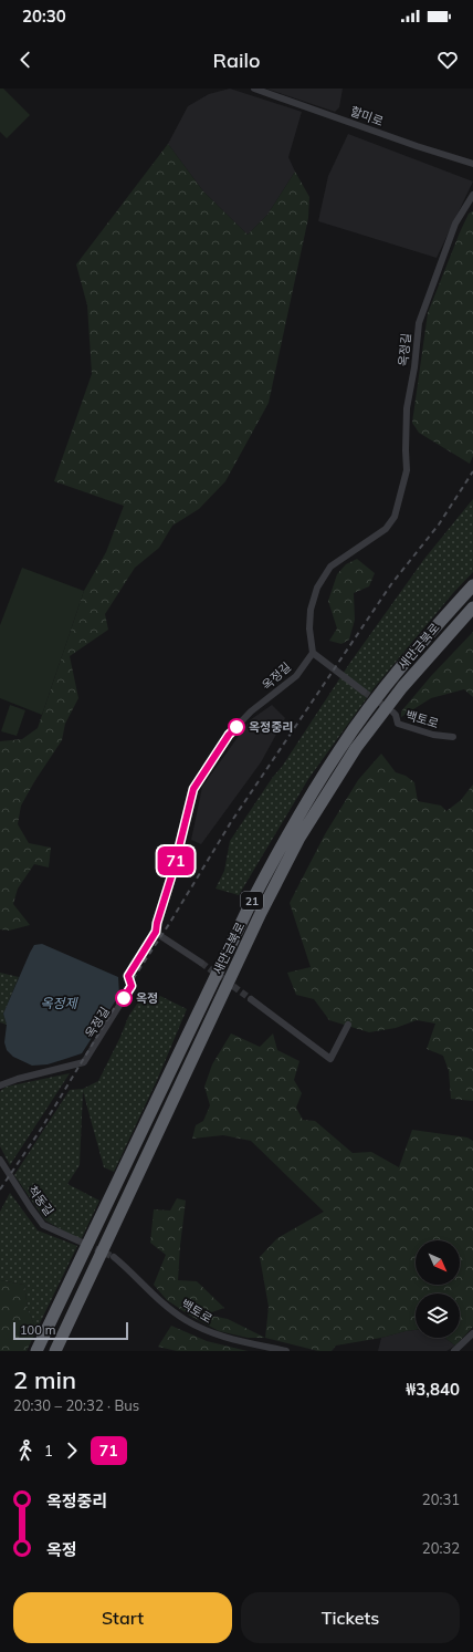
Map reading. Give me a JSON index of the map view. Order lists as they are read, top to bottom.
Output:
{
  "streets": {
    "highway": ["새만금북로", "21"],
    "street": [
      "할미로",
      "옥정길",
      "백토로",
      "척동길"
    ]
  },
  "crossings": [
    ["새만금북로", "21"],
    ["새만금북로", "척동길"],
    ["21", "척동길"]
  ],
  "water": ["옥정제"],
  "places": ["옥정중리", "옥정"],
  "lines": ["bus line 71"],
  "scale_bar": "100 m",
  "north": "bottom right",
  "page": {
    "status": "20:30",
    "header": "Railo",
    "on_map": "71",
    "scale": "100 m",
    "heading": ["2 min", "20:30 – 20:32 · Bus", "₩3,840"],
    "legs": ["1", "71"],
    "list": [
      {
        "name": "옥정중리",
        "value": "20:31"
      },
      {
        "name": "옥정",
        "value": "20:32"
      }
    ],
    "buttons": ["Start", "Tickets"]
  }
}
